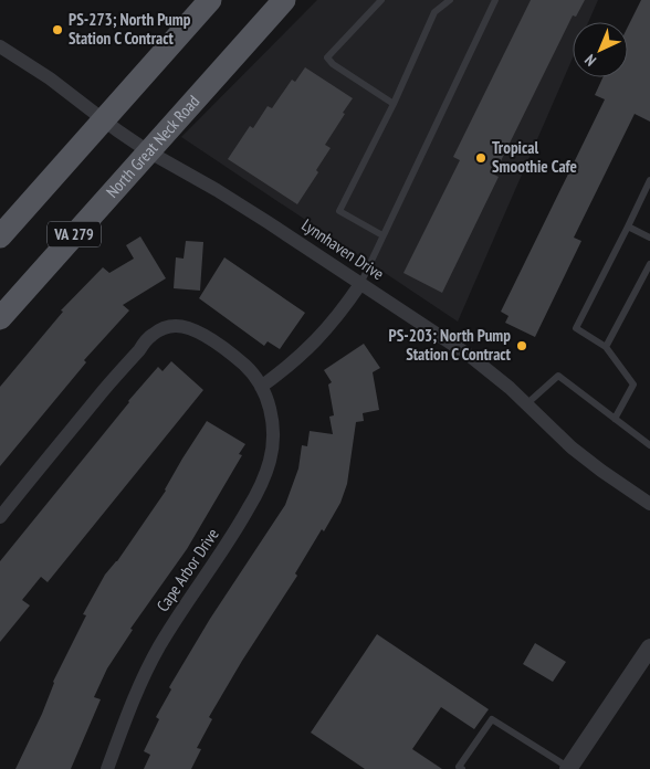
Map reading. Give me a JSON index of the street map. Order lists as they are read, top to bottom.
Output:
{
  "streets": {
    "main road": ["North Great Neck Road", "VA 279"],
    "street": ["Lynnhaven Drive", "Cape Arbor Drive"]
  },
  "crossings": [
    ["North Great Neck Road", "Lynnhaven Drive"]
  ],
  "places": ["PS-273; North Pump Station C Contract", "Tropical Smoothie Cafe", "PS-203; North Pump Station C Contract"],
  "north": "bottom left"
}
